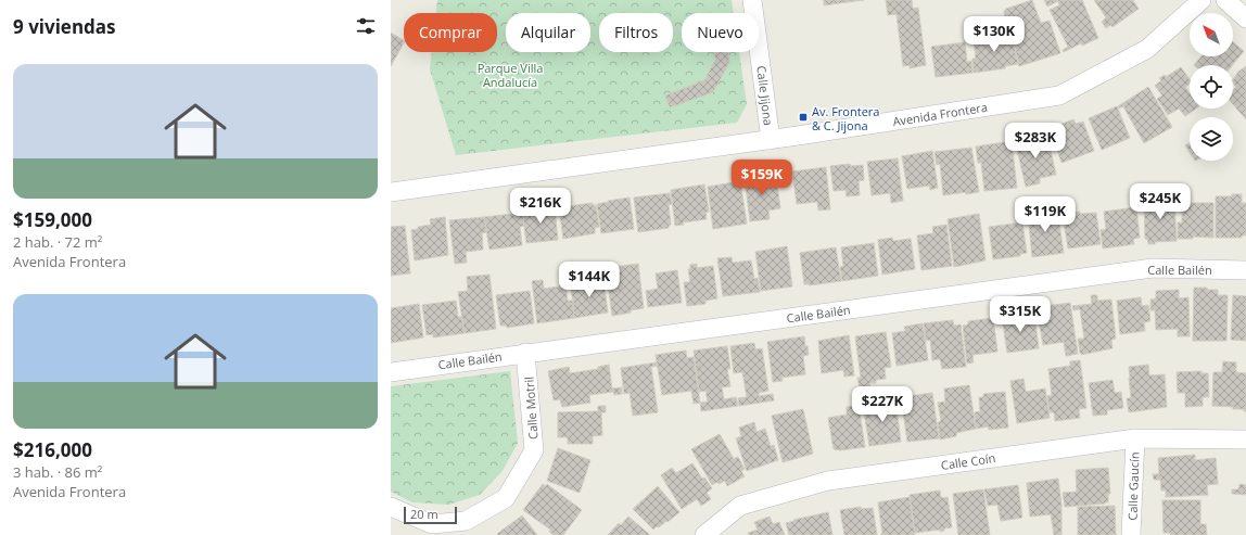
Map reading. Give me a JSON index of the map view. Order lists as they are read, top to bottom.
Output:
{
  "streets": {
    "street": [
      "Calle Jijona",
      "Avenida Frontera",
      "Calle Bailén",
      "Calle Motril",
      "Calle Coín",
      "Calle Gaucín"
    ]
  },
  "crossings": [
    ["Calle Jijona", "Avenida Frontera"],
    ["Calle Bailén", "Calle Motril"],
    ["Calle Coín", "Calle Gaucín"]
  ],
  "parks": ["Parque Villa Andalucía"],
  "places": {
    "transit": ["Av. Frontera & C. Jijona"]
  },
  "scale_bar": "20 m",
  "north": "top left",
  "page": {
    "heading": "9 viviendas",
    "chip": [
      "Comprar",
      "Alquilar",
      "Filtros",
      "Nuevo"
    ],
    "price": [
      "$130K",
      "$283K",
      "$159K",
      "$245K",
      "$216K",
      "$119K",
      "$144K",
      "$315K",
      "$227K"
    ],
    "list": [
      {
        "name": "$159,000",
        "note": "2 hab. · 72 m² · Avenida Frontera"
      },
      {
        "name": "$216,000",
        "note": "3 hab. · 86 m² · Avenida Frontera"
      }
    ],
    "scale": "20 m"
  }
}
